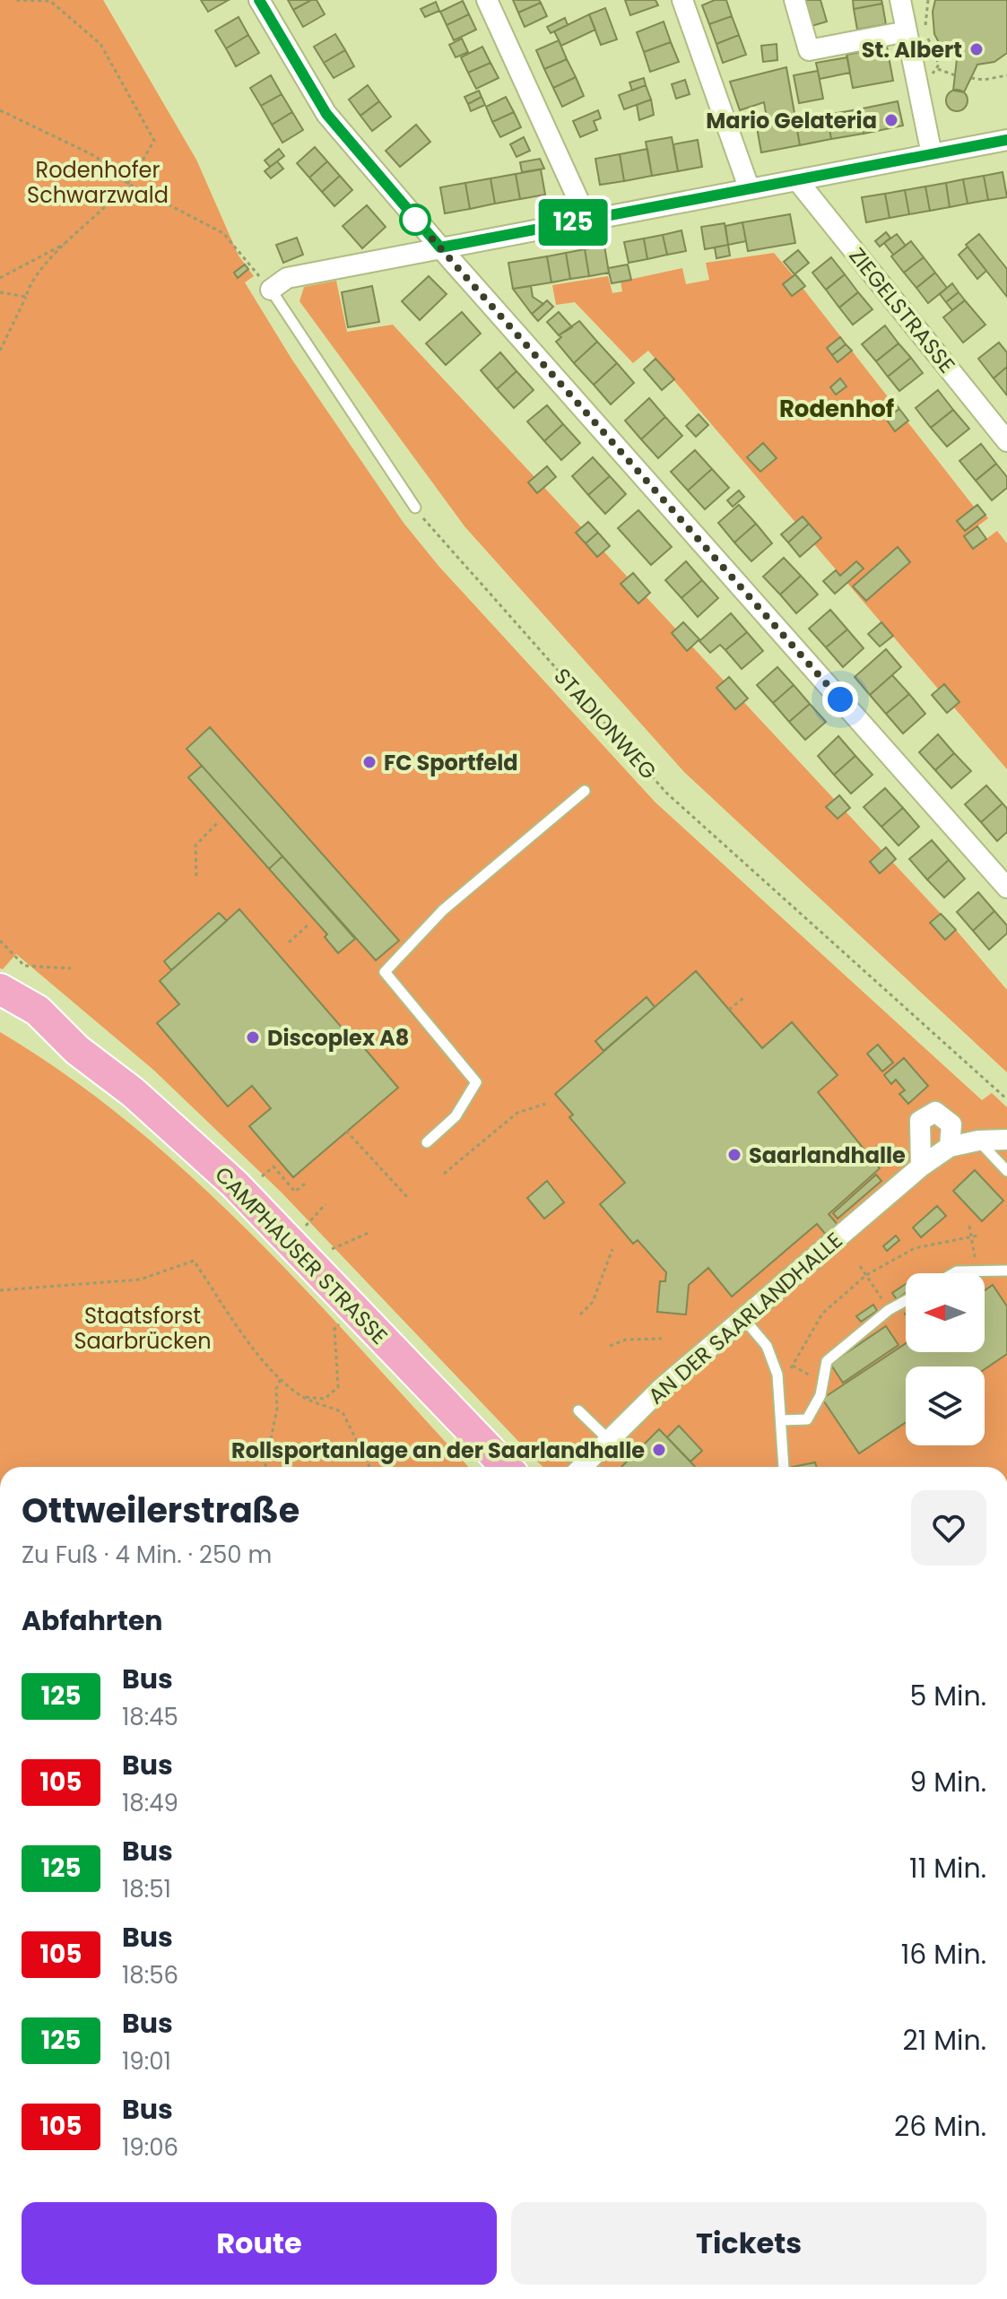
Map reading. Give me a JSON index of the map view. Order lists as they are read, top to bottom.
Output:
{
  "streets": {
    "main road": ["CAMPHAUSER STRASSE"],
    "street": ["ZIEGELSTRASSE", "AN DER SAARLANDHALLE"],
    "path": ["STADIONWEG"]
  },
  "districts": ["Rodenhof"],
  "parks": ["Rodenhofer Schwarzwald", "Staatsforst Saarbrücken"],
  "places": [
    "St. Albert",
    "Mario Gelateria",
    "FC Sportfeld",
    "Discoplex A8",
    "Saarlandhalle",
    "Rollsportanlage an der Saarlandhalle"
  ],
  "lines": ["bus line 125"],
  "north": "left",
  "page": {
    "on_map": "125",
    "heading": [
      ["Ottweilerstraße", "Zu Fuß · 4 Min. · 250 m"],
      "Abfahrten"
    ],
    "list": [
      {
        "mark": "125",
        "name": "Bus",
        "note": "18:45",
        "value": "5 Min."
      },
      {
        "mark": "105",
        "name": "Bus",
        "note": "18:49",
        "value": "9 Min."
      },
      {
        "mark": "125",
        "name": "Bus",
        "note": "18:51",
        "value": "11 Min."
      },
      {
        "mark": "105",
        "name": "Bus",
        "note": "18:56",
        "value": "16 Min."
      },
      {
        "mark": "125",
        "name": "Bus",
        "note": "19:01",
        "value": "21 Min."
      },
      {
        "mark": "105",
        "name": "Bus",
        "note": "19:06",
        "value": "26 Min."
      }
    ],
    "buttons": ["Route", "Tickets"]
  }
}
